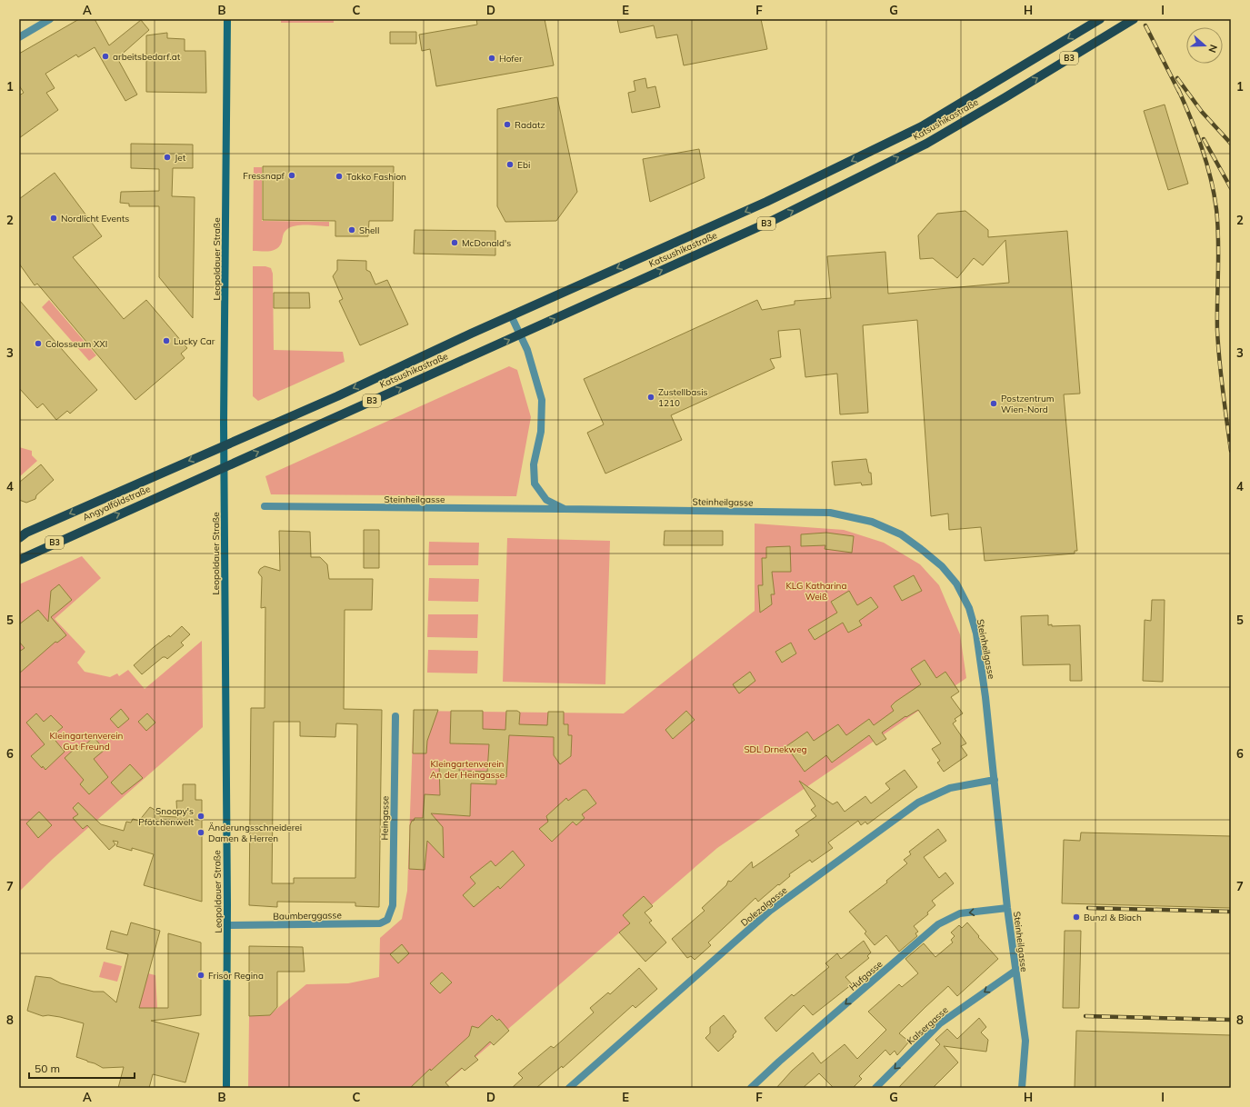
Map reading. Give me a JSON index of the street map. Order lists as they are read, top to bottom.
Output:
{
  "streets": {
    "main road": [
      "B3",
      "Katsushikastraße",
      "Leopoldauer Straße",
      "Angyalföldstraße"
    ],
    "street": [
      "Steinheilgasse",
      "Heingasse",
      "Dolezalgasse",
      "Baumberggasse",
      "Hufgasse",
      "Kalsergasse"
    ]
  },
  "crossings": [
    ["Katsushikastraße", "Leopoldauer Straße"],
    ["Katsushikastraße", "Steinheilgasse"],
    ["Katsushikastraße", "Angyalföldstraße"],
    ["Leopoldauer Straße", "Angyalföldstraße"],
    ["Leopoldauer Straße", "Baumberggasse"],
    ["Steinheilgasse", "Dolezalgasse"],
    ["Steinheilgasse", "Hufgasse"],
    ["Steinheilgasse", "Kalsergasse"],
    ["Heingasse", "Baumberggasse"]
  ],
  "one_way": ["Hufgasse", "Kalsergasse"],
  "parks": [
    "KLG Katharina Weiß",
    "Kleingartenverein Gut Freund",
    "SDL Drnekweg",
    "Kleingartenverein An der Heingasse"
  ],
  "places": [
    "arbeitsbedarf.at",
    "Hofer",
    "Radatz",
    "Jet",
    "Ebi",
    "Fressnapf",
    "Takko Fashion",
    "Nordlicht Events",
    "Shell",
    "McDonald's",
    "Lucky Car",
    "Colosseum XXI",
    "Zustellbasis 1210",
    "Postzentrum Wien-Nord",
    "Snoopy's Pfötchenwelt",
    "Änderungsschneiderei Damen & Herren",
    "Bunzl & Biach",
    "Frisör Regina"
  ],
  "scale_bar": "50 m",
  "north": "right",
  "grid": {
    "columns": [
      "A",
      "B",
      "C",
      "D",
      "E",
      "F",
      "G",
      "H",
      "I"
    ],
    "rows": [
      "1",
      "2",
      "3",
      "4",
      "5",
      "6",
      "7",
      "8"
    ]
  }
}
